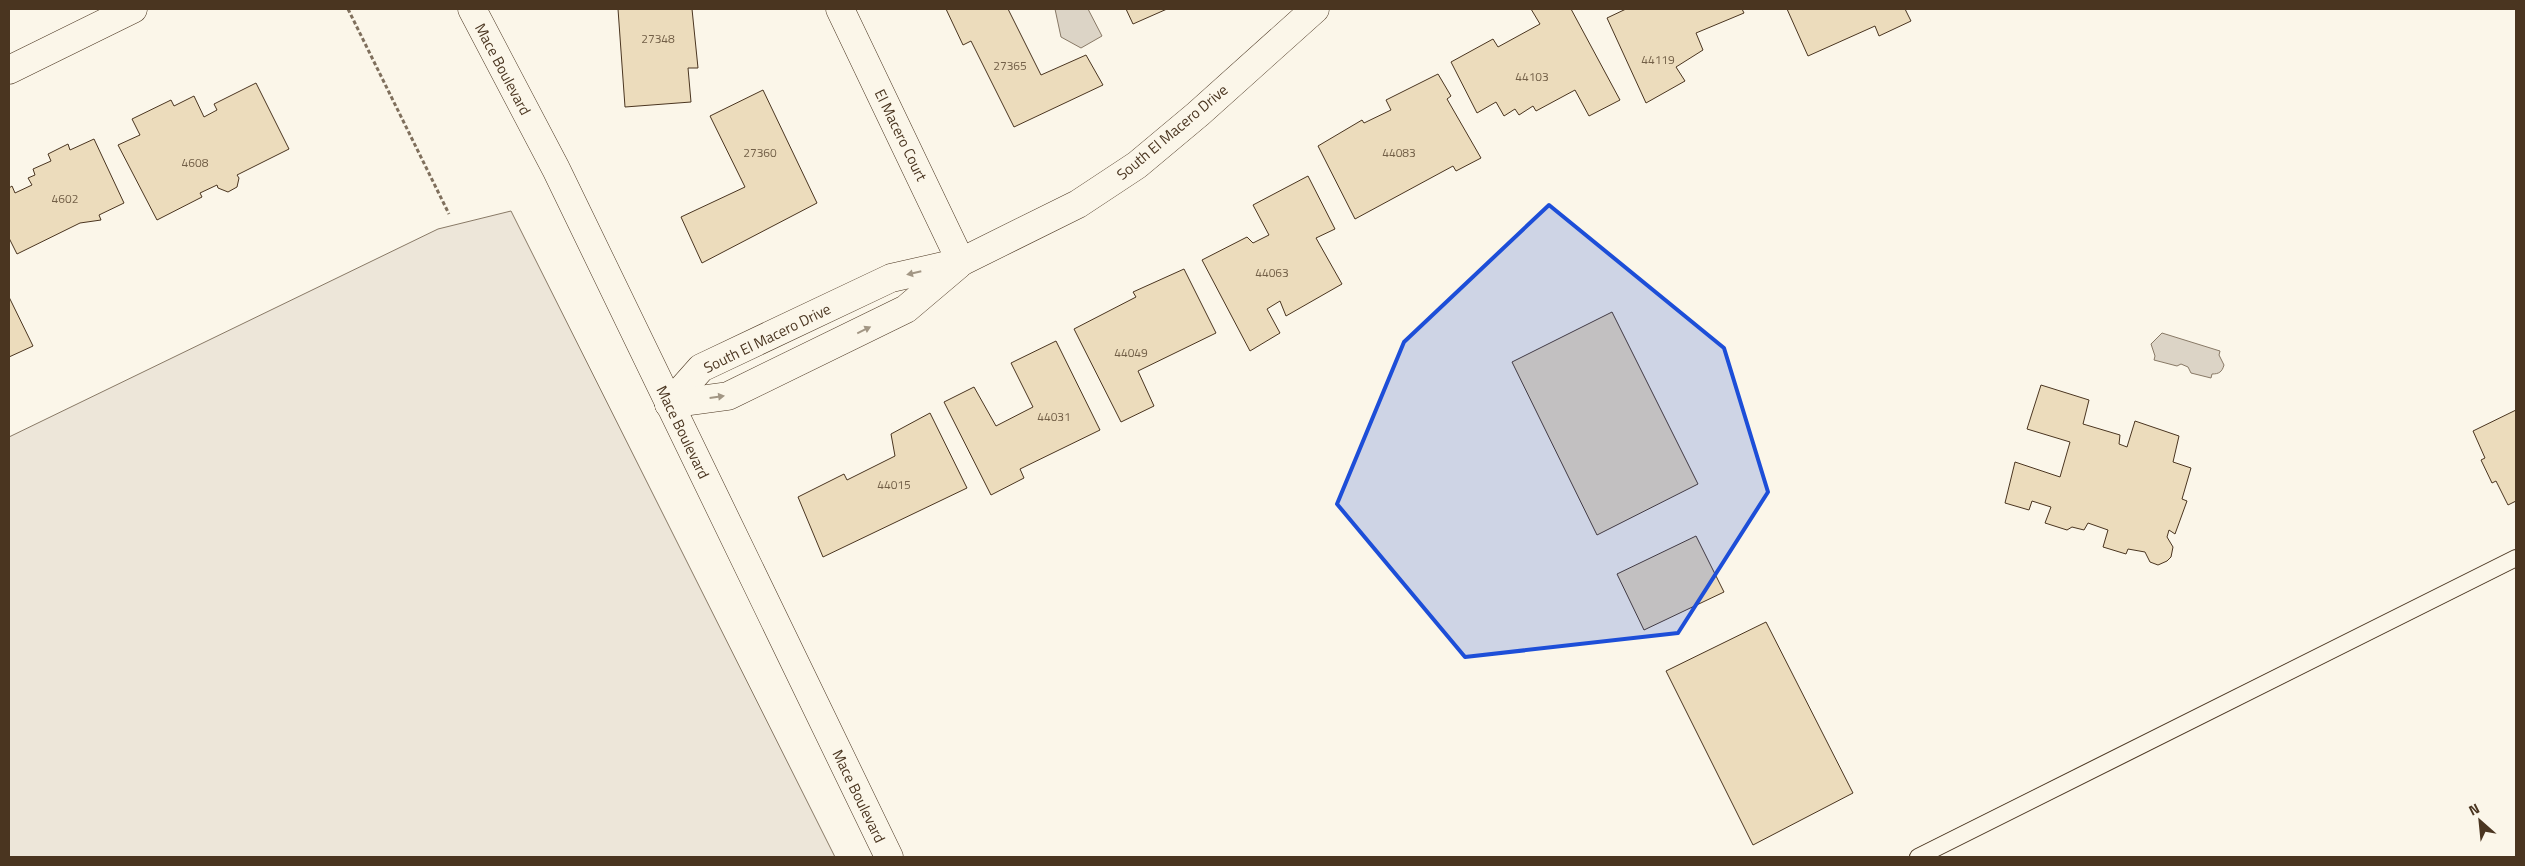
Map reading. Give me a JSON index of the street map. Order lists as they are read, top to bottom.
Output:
{
  "streets": {
    "street": ["Mace Boulevard", "South El Macero Drive", "El Macero Court"]
  },
  "crossings": [
    ["Mace Boulevard", "South El Macero Drive"],
    ["South El Macero Drive", "El Macero Court"]
  ],
  "house_numbers": [
    "27348",
    "44119",
    "27365",
    "44103",
    "27360",
    "44083",
    "4608",
    "4602",
    "44063",
    "44049",
    "44031",
    "44015"
  ],
  "north": "top left"
}
